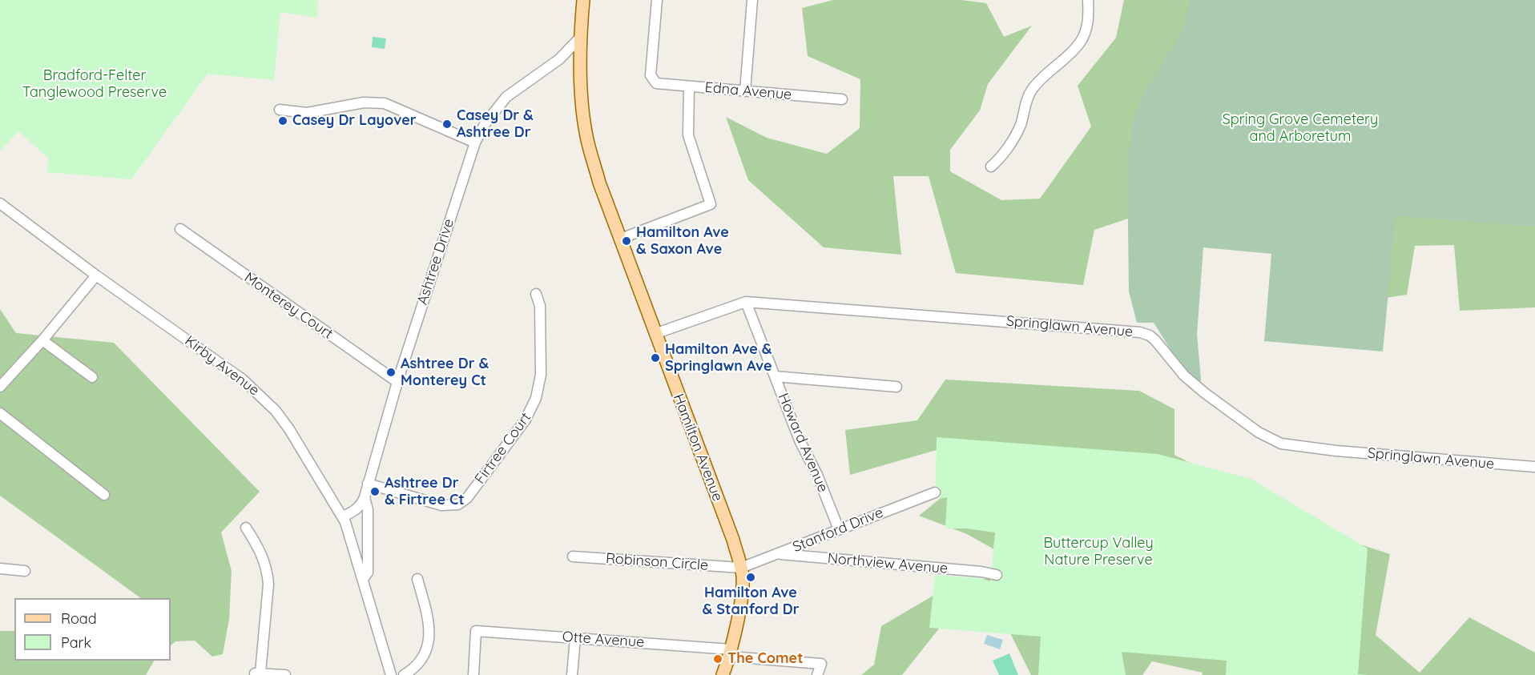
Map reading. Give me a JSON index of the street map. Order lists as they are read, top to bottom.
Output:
{
  "streets": {
    "main road": ["Hamilton Avenue"],
    "street": [
      "Edna Avenue",
      "Ashtree Drive",
      "Monterey Court",
      "Springlawn Avenue",
      "Kirby Avenue",
      "Howard Avenue",
      "Firtree Court",
      "Stanford Drive",
      "Robinson Circle",
      "Northview Avenue",
      "Otte Avenue"
    ]
  },
  "crossings": [
    ["Ashtree Drive", "Monterey Court"],
    ["Ashtree Drive", "Hamilton Avenue"],
    ["Ashtree Drive", "Firtree Court"],
    ["Springlawn Avenue", "Howard Avenue"],
    ["Springlawn Avenue", "Hamilton Avenue"],
    ["Howard Avenue", "Stanford Drive"],
    ["Hamilton Avenue", "Stanford Drive"],
    ["Hamilton Avenue", "Robinson Circle"],
    ["Hamilton Avenue", "Otte Avenue"],
    ["Stanford Drive", "Robinson Circle"],
    ["Stanford Drive", "Northview Avenue"]
  ],
  "parks": ["Bradford-Felter Tanglewood Preserve", "Spring Grove Cemetery and Arboretum", "Buttercup Valley Nature Preserve"],
  "places": [
    "Casey Dr Layover",
    "Casey Dr & Ashtree Dr",
    "Hamilton Ave & Saxon Ave",
    "Hamilton Ave & Springlawn Ave",
    "Ashtree Dr & Monterey Ct",
    "Ashtree Dr & Firtree Ct",
    "Hamilton Ave & Stanford Dr",
    "The Comet"
  ],
  "legend": ["Road", "Park"]
}
